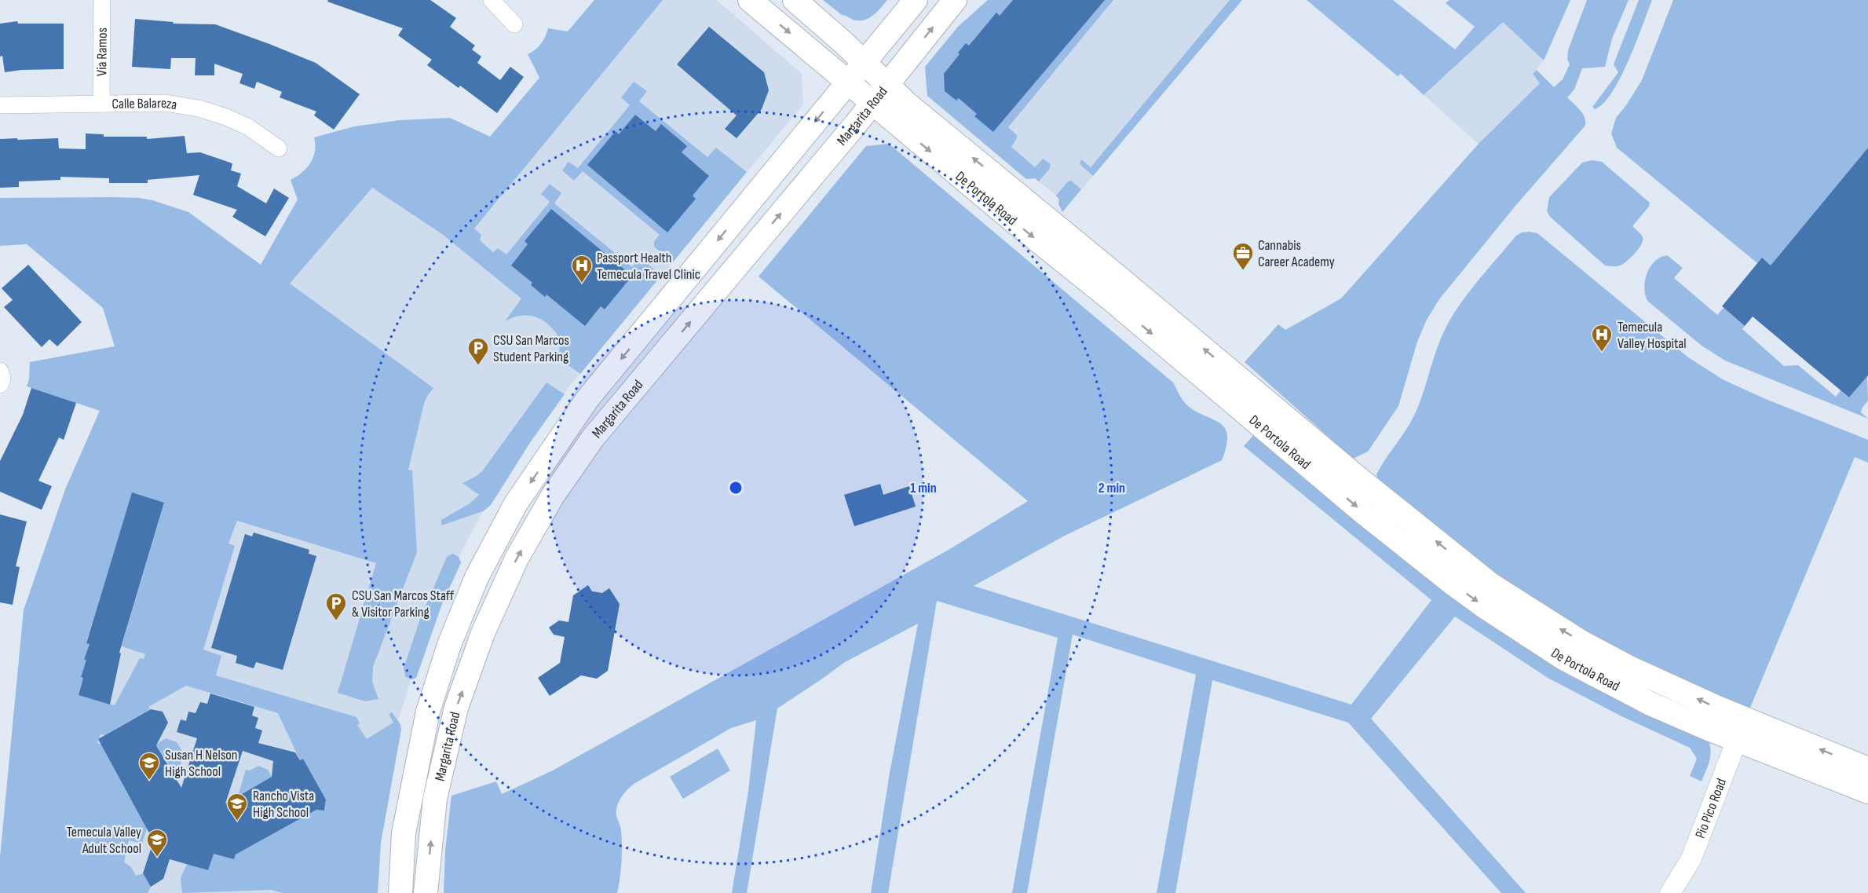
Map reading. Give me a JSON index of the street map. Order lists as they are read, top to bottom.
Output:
{
  "streets": {
    "main road": ["Margarita Road", "De Portola Road"],
    "street": ["Via Ramos", "Calle Balareza", "Pio Pico Road"]
  },
  "crossings": [
    ["Via Ramos", "Calle Balareza"],
    ["Margarita Road", "De Portola Road"],
    ["De Portola Road", "Pio Pico Road"]
  ],
  "places": {
    "office": ["Cannabis Career Academy"],
    "hospital": ["Passport Health Temecula Travel Clinic", "Temecula Valley Hospital"],
    "parking": ["CSU San Marcos Student Parking", "CSU San Marcos Staff & Visitor Parking"],
    "school or university": ["Susan H Nelson High School", "Rancho Vista High School", "Temecula Valley Adult School"]
  },
  "rings": ["1 min", "2 min"]
}
